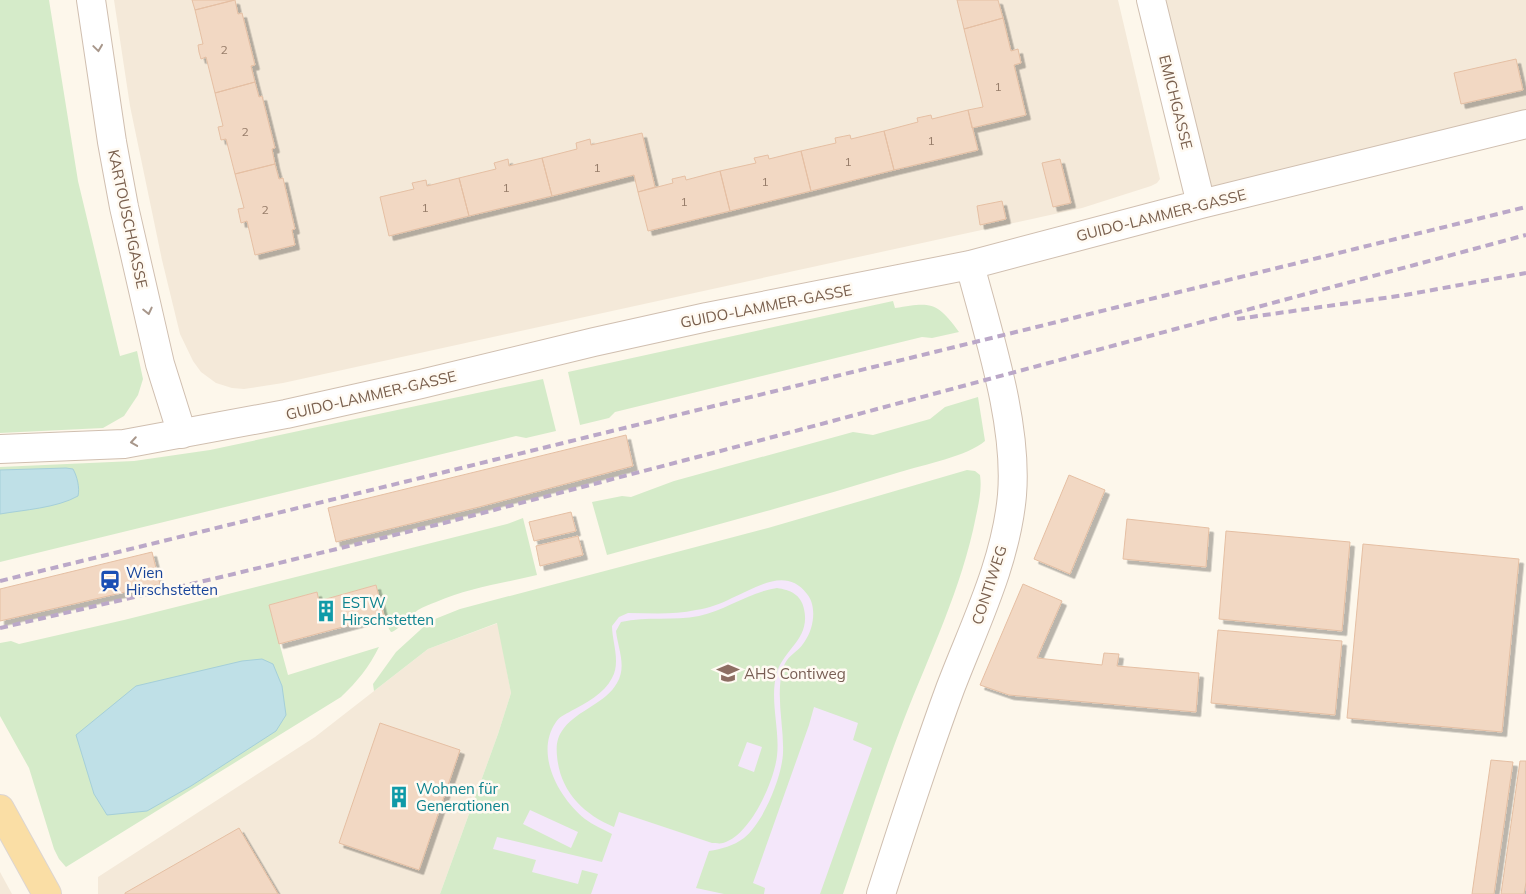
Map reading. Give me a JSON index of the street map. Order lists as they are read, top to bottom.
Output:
{
  "streets": {
    "street": [
      "EMICHGASSE",
      "GUIDO-LAMMER-GASSE",
      "KARTOUSCHGASSE",
      "CONTIWEG"
    ]
  },
  "crossings": [
    ["EMICHGASSE", "GUIDO-LAMMER-GASSE"],
    ["GUIDO-LAMMER-GASSE", "KARTOUSCHGASSE"],
    ["GUIDO-LAMMER-GASSE", "CONTIWEG"]
  ],
  "one_way": ["KARTOUSCHGASSE"],
  "places": {
    "station": ["Wien Hirschstetten"],
    "building": ["ESTW Hirschstetten", "Wohnen für Generationen"],
    "school or university": ["AHS Contiweg"]
  },
  "house_numbers": [
    "2",
    "1",
    "2",
    "1",
    "1",
    "1",
    "1",
    "1",
    "1",
    "1",
    "2"
  ]
}
